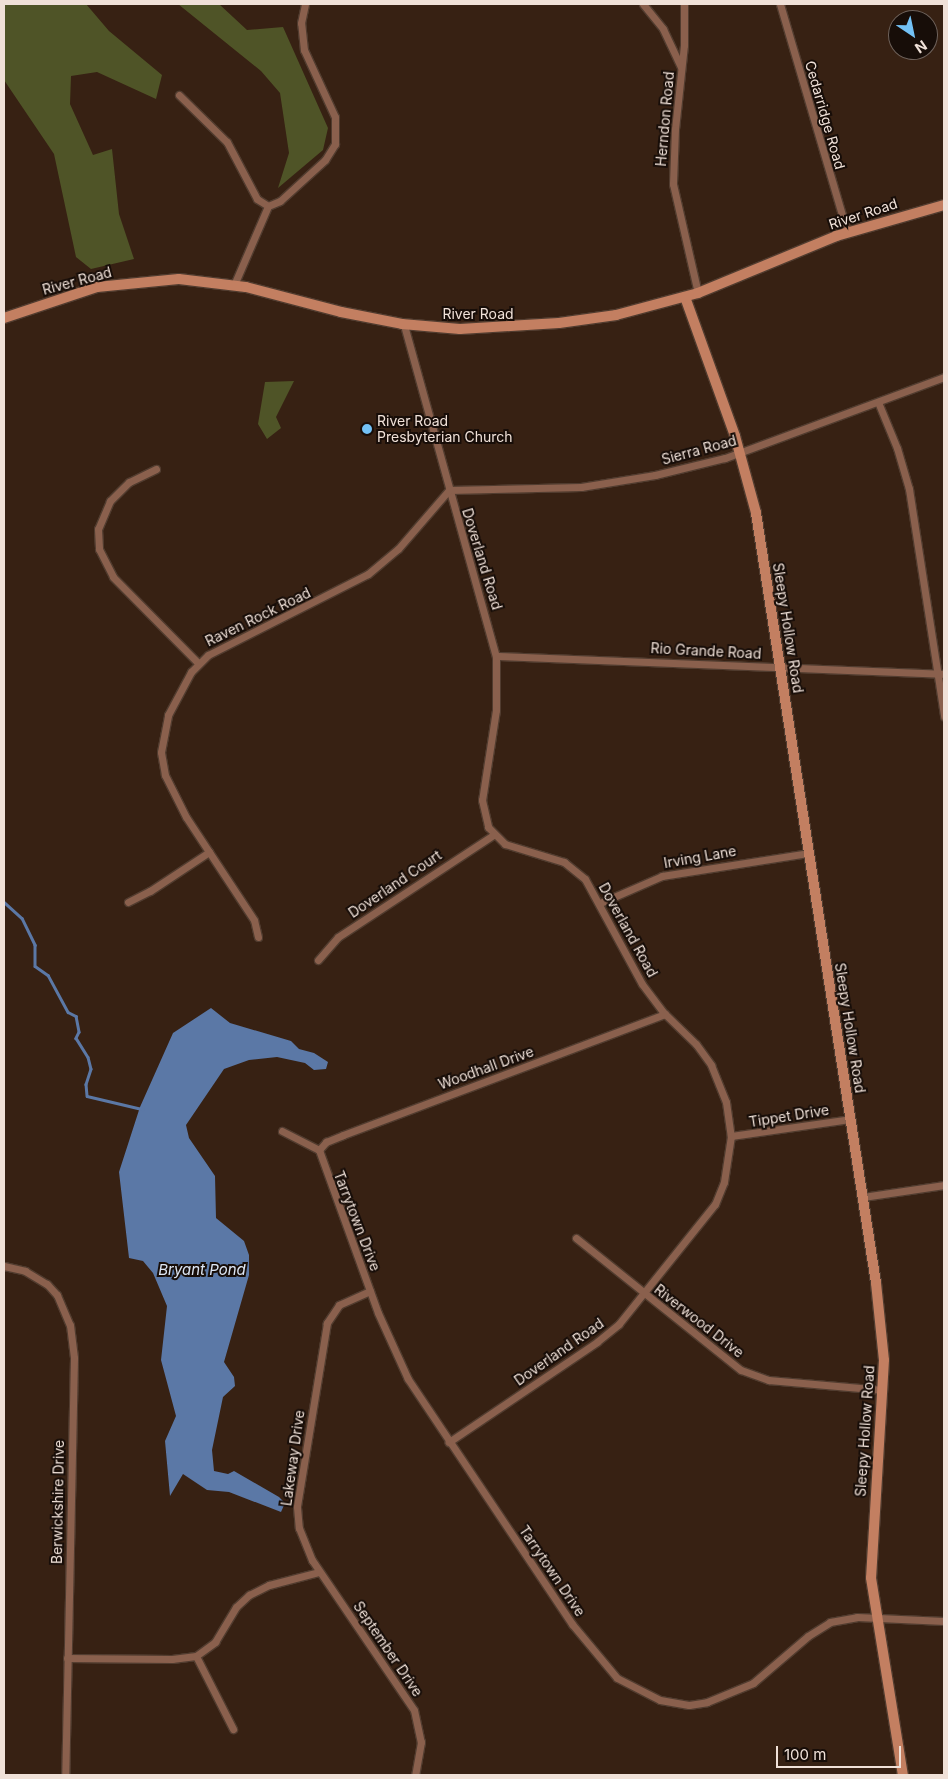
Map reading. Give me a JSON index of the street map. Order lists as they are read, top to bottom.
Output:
{
  "streets": {
    "street": [
      "Cedarridge Road",
      "Herndon Road",
      "River Road",
      "Sierra Road",
      "Doverland Road",
      "Raven Rock Road",
      "Sleepy Hollow Road",
      "Rio Grande Road",
      "Irving Lane",
      "Doverland Court",
      "Woodhall Drive",
      "Tippet Drive",
      "Tarrytown Drive",
      "Riverwood Drive",
      "Lakeway Drive",
      "Berwickshire Drive",
      "September Drive"
    ]
  },
  "crossings": [
    ["Cedarridge Road", "River Road"],
    ["Herndon Road", "River Road"],
    ["River Road", "Doverland Road"],
    ["River Road", "Sleepy Hollow Road"],
    ["Sierra Road", "Doverland Road"],
    ["Sierra Road", "Raven Rock Road"],
    ["Sierra Road", "Sleepy Hollow Road"],
    ["Doverland Road", "Raven Rock Road"],
    ["Doverland Road", "Rio Grande Road"],
    ["Doverland Road", "Irving Lane"],
    ["Doverland Road", "Doverland Court"],
    ["Doverland Road", "Woodhall Drive"],
    ["Doverland Road", "Tippet Drive"],
    ["Doverland Road", "Tarrytown Drive"],
    ["Doverland Road", "Riverwood Drive"],
    ["Sleepy Hollow Road", "Rio Grande Road"],
    ["Sleepy Hollow Road", "Irving Lane"],
    ["Sleepy Hollow Road", "Tippet Drive"],
    ["Sleepy Hollow Road", "Tarrytown Drive"],
    ["Sleepy Hollow Road", "Riverwood Drive"],
    ["Woodhall Drive", "Tarrytown Drive"],
    ["Tarrytown Drive", "Lakeway Drive"],
    ["Lakeway Drive", "September Drive"]
  ],
  "water": ["Bryant Pond"],
  "places": ["River Road Presbyterian Church"],
  "scale_bar": "100 m",
  "north": "bottom right"
}
